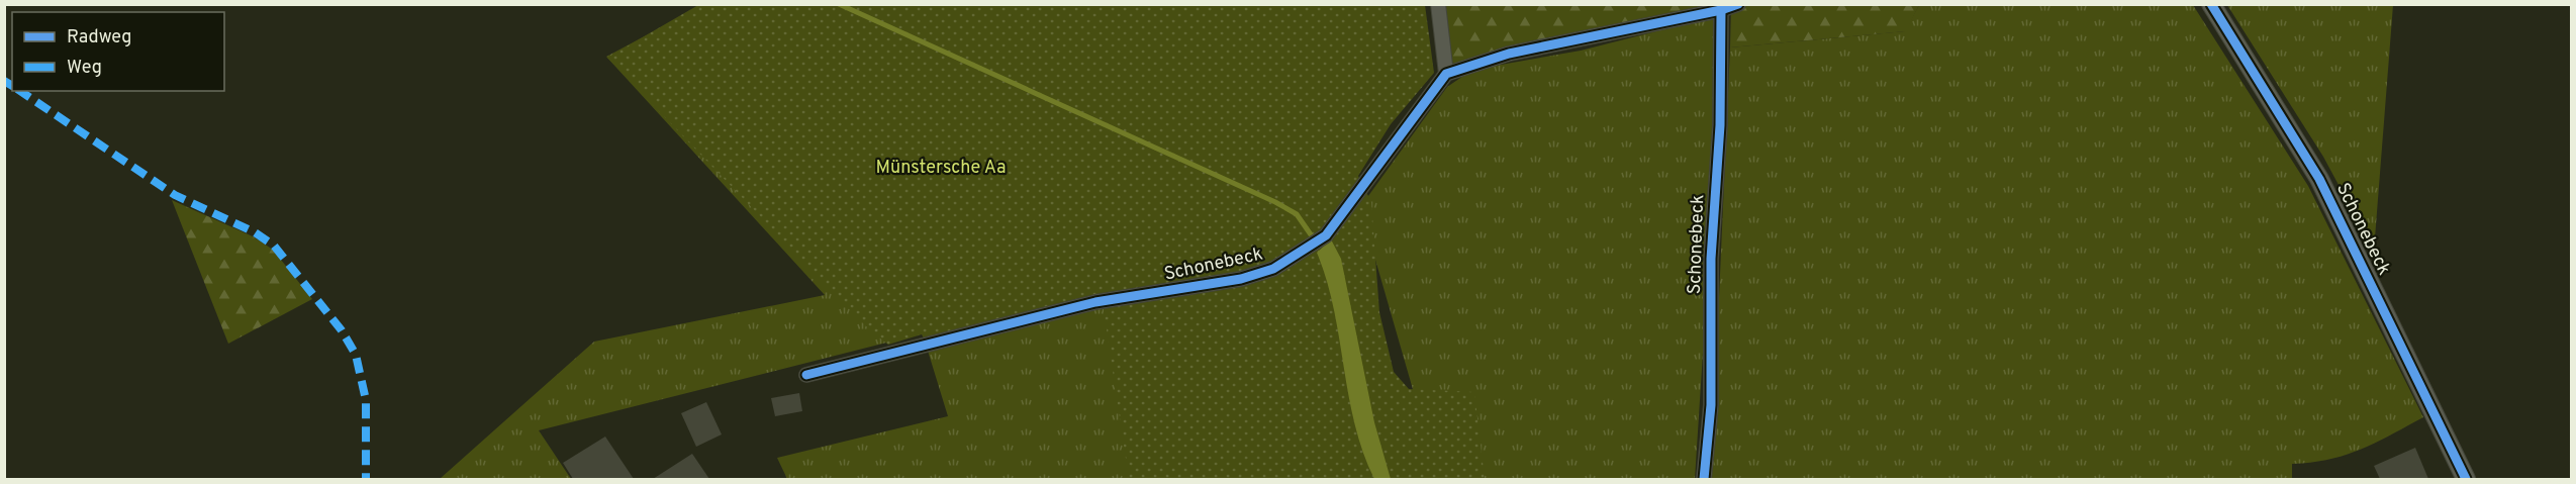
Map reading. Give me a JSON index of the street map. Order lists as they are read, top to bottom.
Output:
{
  "streets": {
    "street": ["Schonebeck"]
  },
  "parks": ["Münstersche Aa"],
  "legend": ["Radweg", "Weg"]
}
